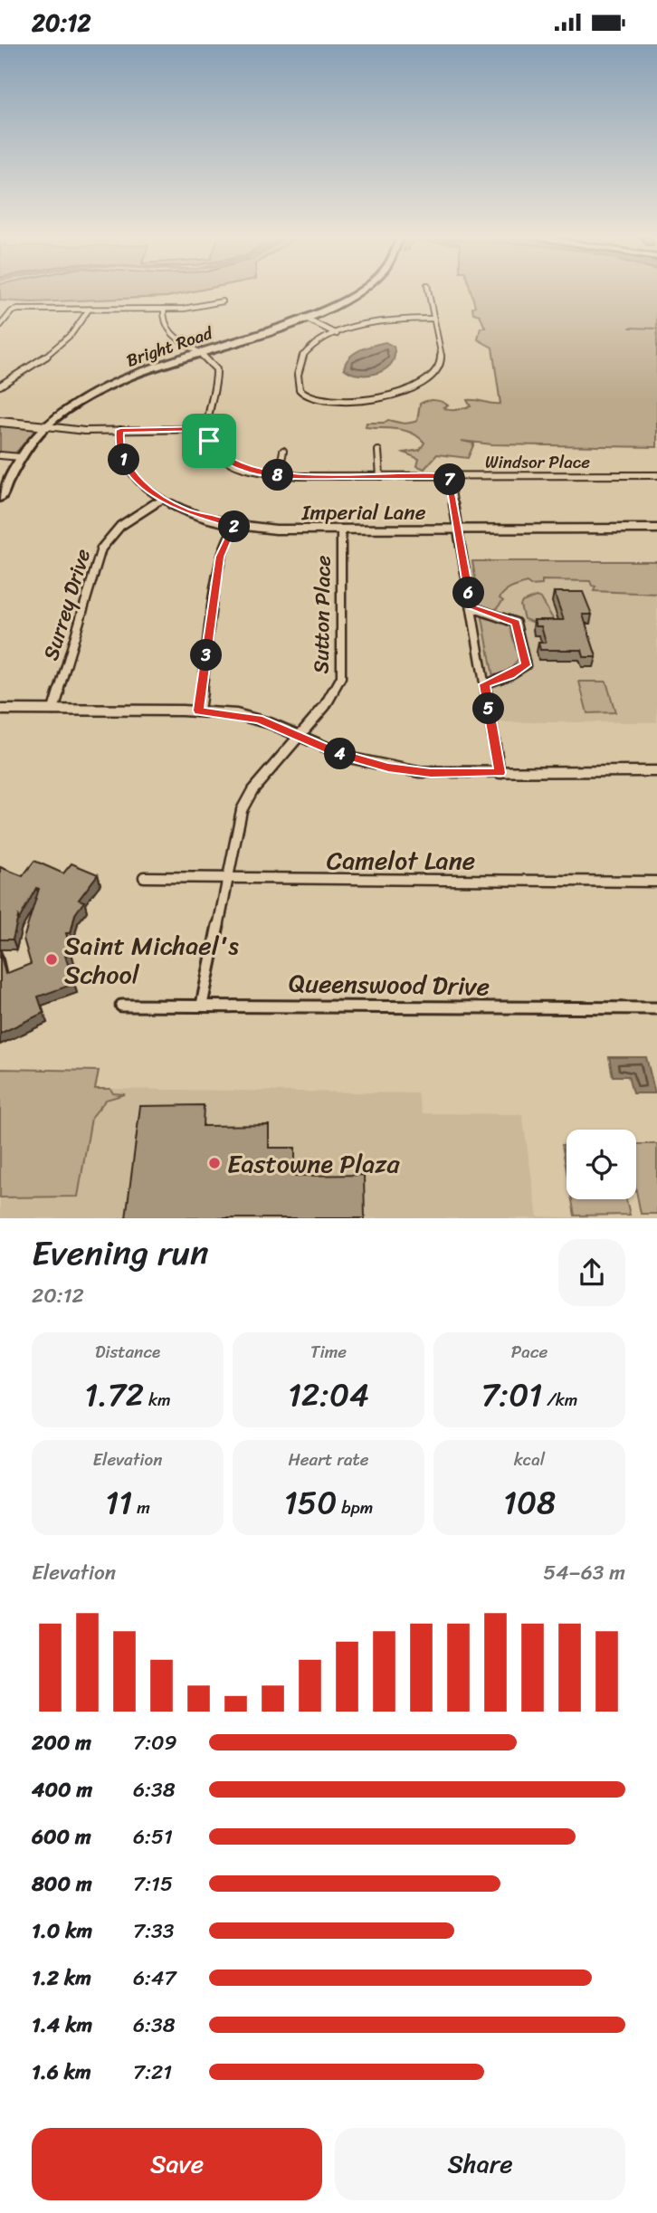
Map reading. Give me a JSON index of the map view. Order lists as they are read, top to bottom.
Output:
{
  "streets": {
    "main road": ["Bright Road"],
    "street": [
      "Windsor Place",
      "Imperial Lane",
      "Surrey Drive",
      "Sutton Place",
      "Camelot Lane",
      "Queenswood Drive"
    ]
  },
  "crossings": [
    ["Imperial Lane", "Surrey Drive"],
    ["Imperial Lane", "Sutton Place"],
    ["Sutton Place", "Camelot Lane"],
    ["Sutton Place", "Queenswood Drive"]
  ],
  "places": ["Saint Michael's School", "Eastowne Plaza"],
  "page": {
    "status": "20:12",
    "pins": [
      "1",
      "8",
      "7",
      "2",
      "6",
      "3",
      "5",
      "4"
    ],
    "heading": ["Evening run", "20:12"],
    "stats": [
      ["Distance", "1.72 km"],
      ["Time", "12:04"],
      ["Pace", "7:01 /km"],
      ["Elevation", "11 m"],
      ["Heart rate", "150 bpm"],
      ["kcal", "108"]
    ],
    "chart": ["Elevation", "54–63 m"],
    "list": [
      {
        "name": "200 m",
        "note": "7:09"
      },
      {
        "name": "400 m",
        "note": "6:38"
      },
      {
        "name": "600 m",
        "note": "6:51"
      },
      {
        "name": "800 m",
        "note": "7:15"
      },
      {
        "name": "1.0 km",
        "note": "7:33"
      },
      {
        "name": "1.2 km",
        "note": "6:47"
      },
      {
        "name": "1.4 km",
        "note": "6:38"
      },
      {
        "name": "1.6 km",
        "note": "7:21"
      }
    ],
    "buttons": ["Save", "Share"]
  }
}
